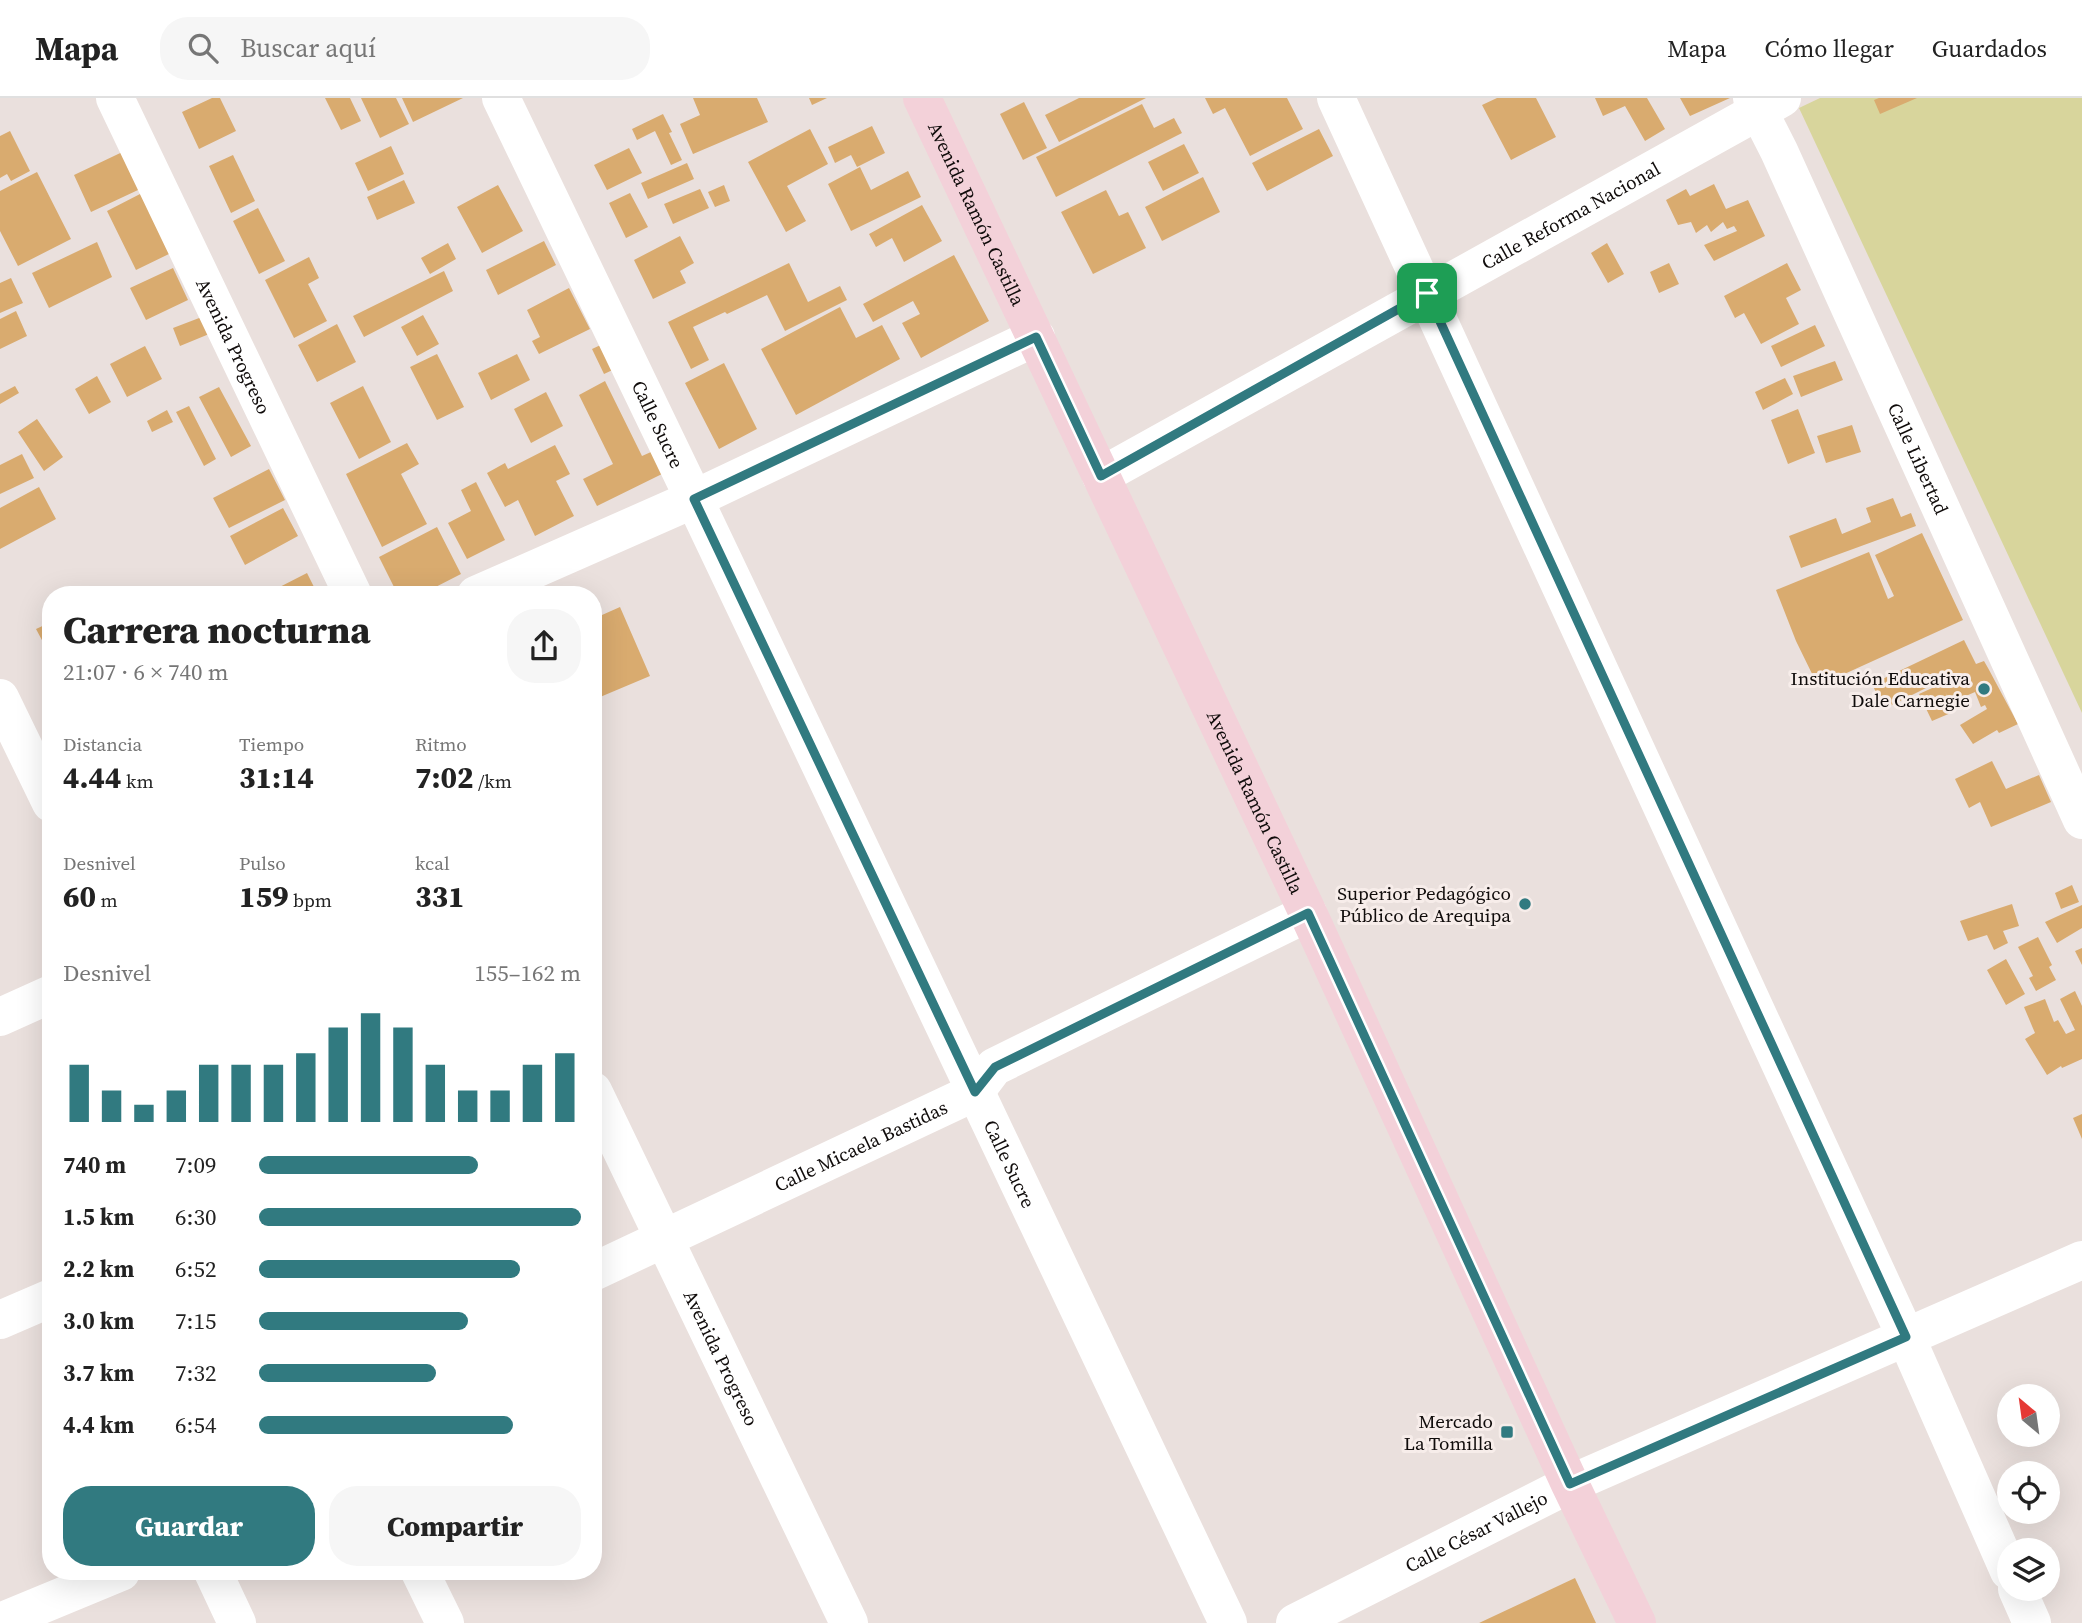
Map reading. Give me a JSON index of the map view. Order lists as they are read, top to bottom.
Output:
{
  "streets": {
    "main road": ["Avenida Ramón Castilla"],
    "street": [
      "Calle Reforma Nacional",
      "Avenida Progreso",
      "Calle Sucre",
      "Calle Libertad",
      "Calle Micaela Bastidas",
      "Calle César Vallejo"
    ]
  },
  "crossings": [
    ["Avenida Ramón Castilla", "Calle Reforma Nacional"],
    ["Avenida Ramón Castilla", "Calle Micaela Bastidas"],
    ["Avenida Ramón Castilla", "Calle César Vallejo"],
    ["Calle Reforma Nacional", "Calle Libertad"],
    ["Avenida Progreso", "Calle Micaela Bastidas"],
    ["Calle Sucre", "Calle Micaela Bastidas"]
  ],
  "places": {
    "other": ["Institución Educativa Dale Carnegie", "Superior Pedagógico Público de Arequipa"],
    "transit": ["Mercado La Tomilla"]
  },
  "north": "top left",
  "page": {
    "header": "Mapa",
    "search": "Buscar aquí",
    "nav": ["Mapa", "Cómo llegar", "Guardados"],
    "heading": ["Carrera nocturna", "21:07 · 6 × 740 m"],
    "stats": [
      ["Distancia", "4.44 km"],
      ["Tiempo", "31:14"],
      ["Ritmo", "7:02 /km"],
      ["Desnivel", "60 m"],
      ["Pulso", "159 bpm"],
      ["kcal", "331"]
    ],
    "chart": ["Desnivel", "155–162 m"],
    "list": [
      {
        "name": "740 m",
        "note": "7:09"
      },
      {
        "name": "1.5 km",
        "note": "6:30"
      },
      {
        "name": "2.2 km",
        "note": "6:52"
      },
      {
        "name": "3.0 km",
        "note": "7:15"
      },
      {
        "name": "3.7 km",
        "note": "7:32"
      },
      {
        "name": "4.4 km",
        "note": "6:54"
      }
    ],
    "buttons": ["Guardar", "Compartir"]
  }
}
